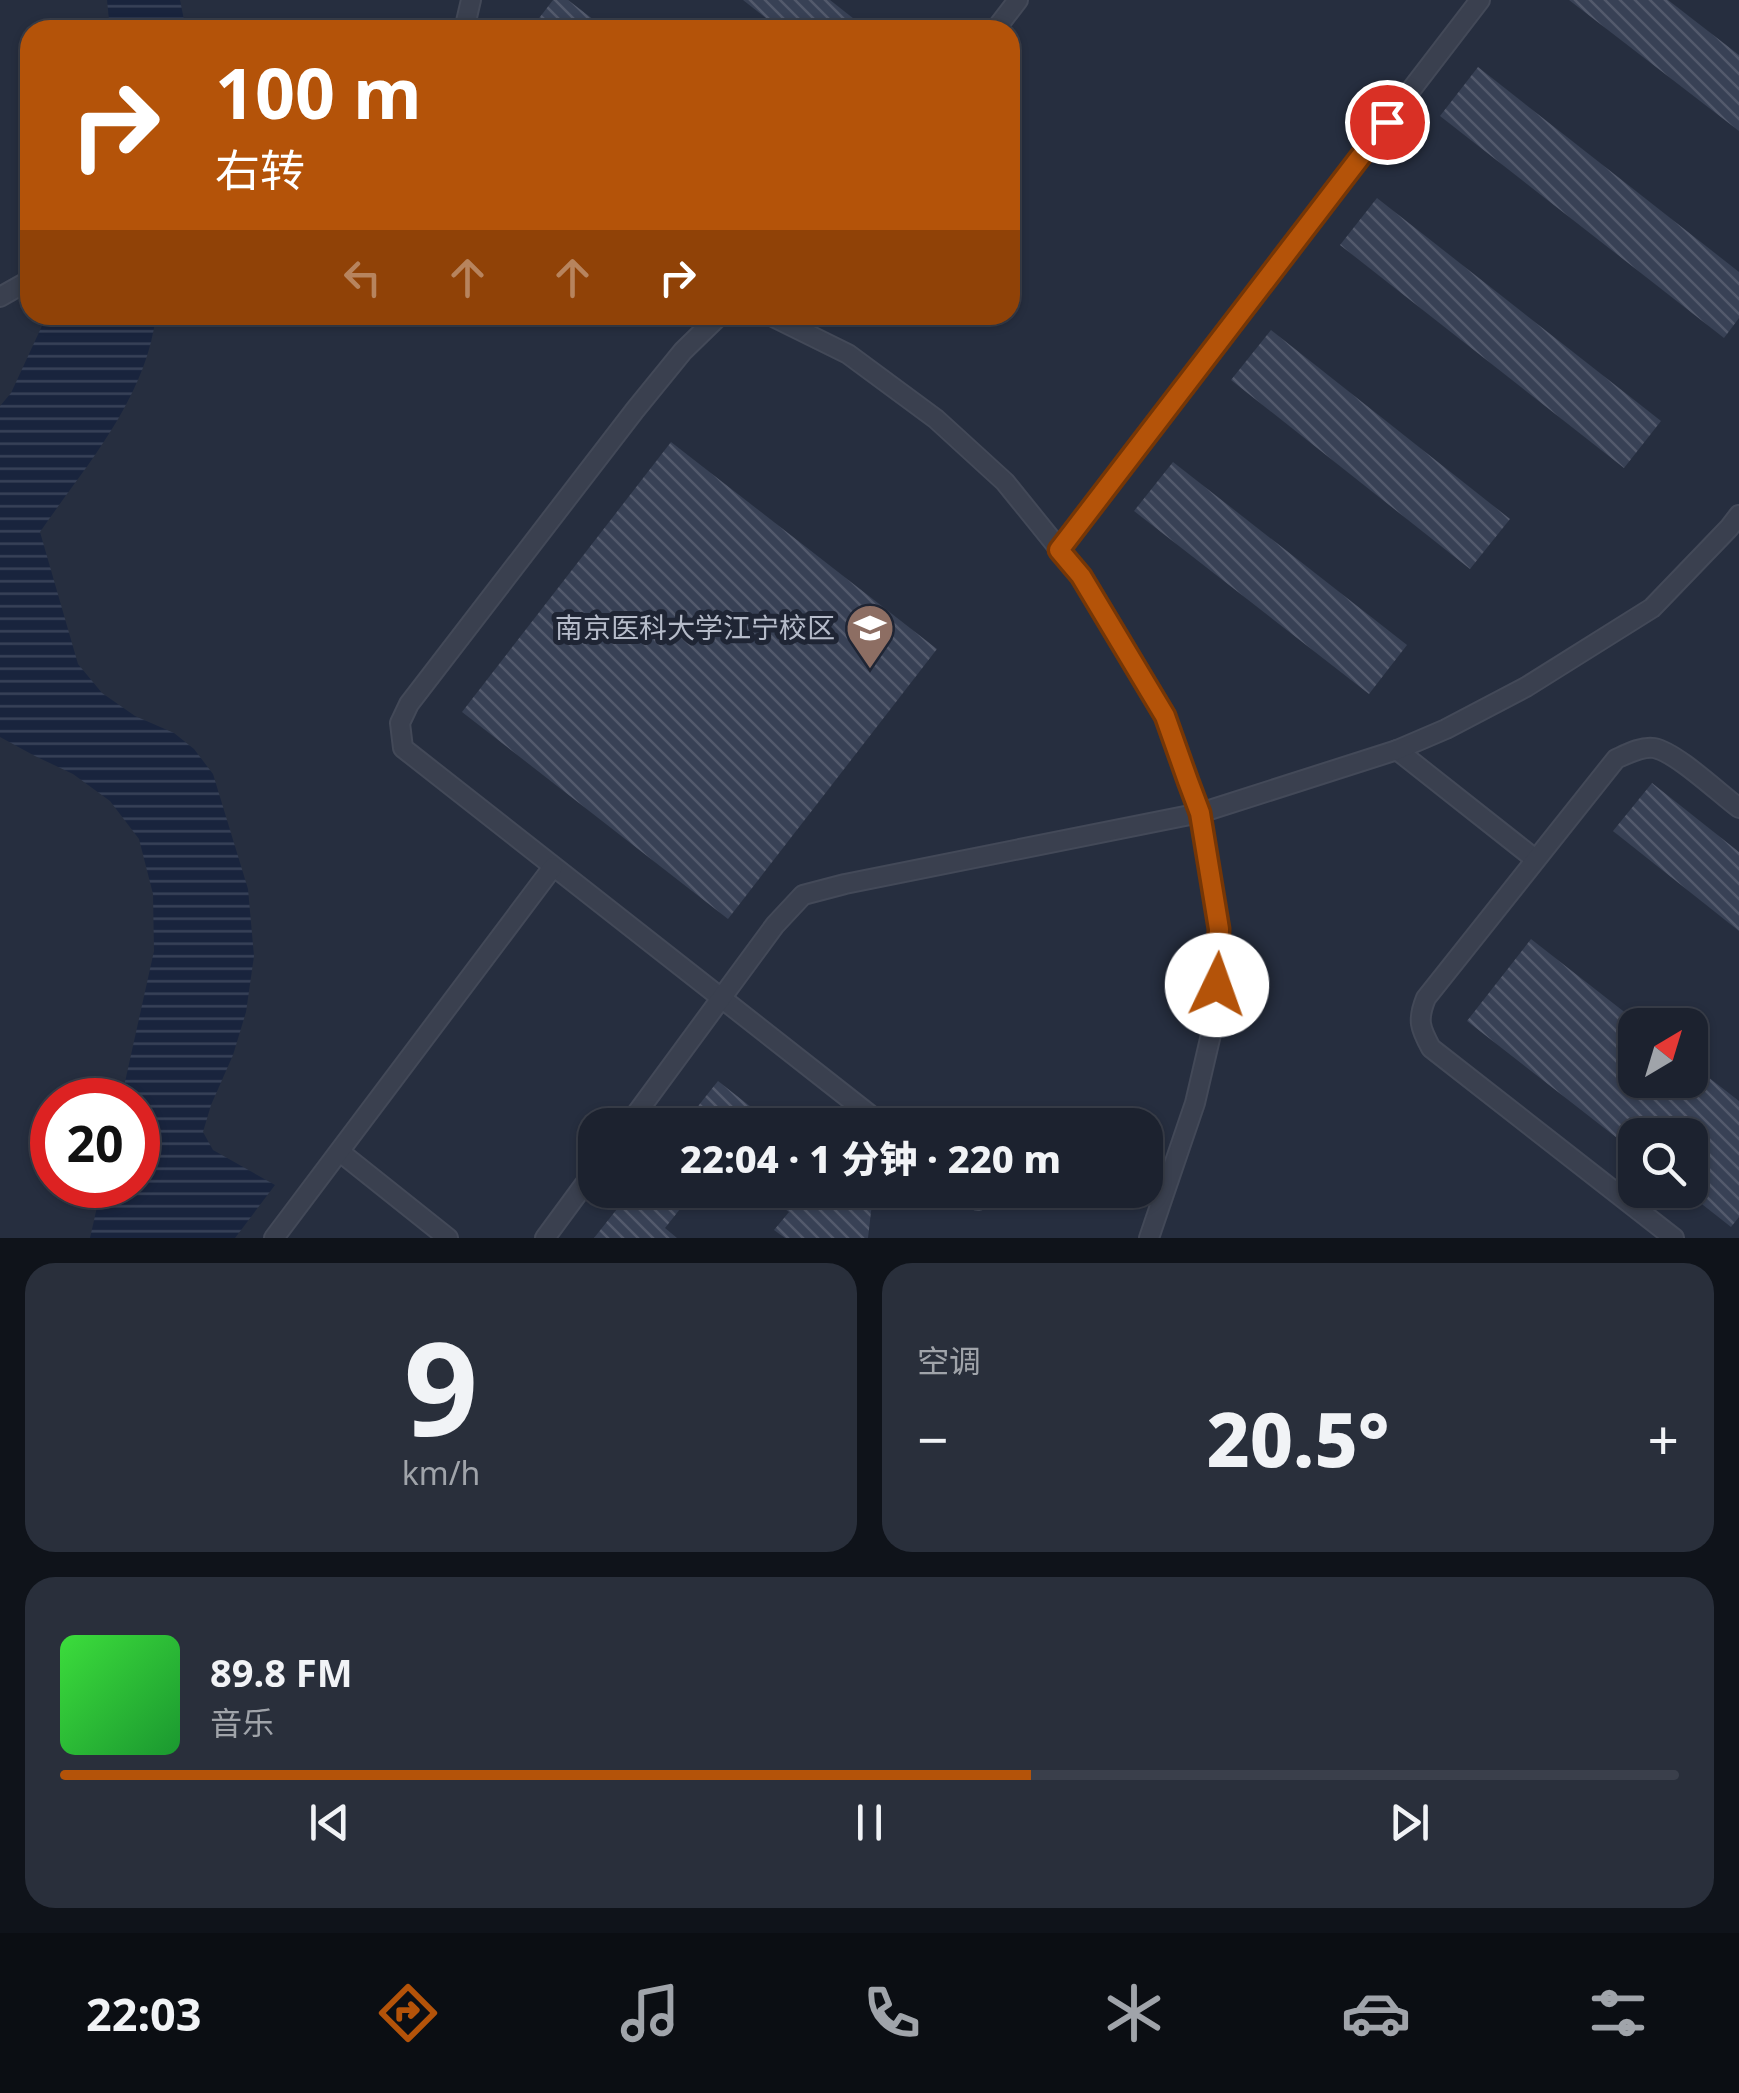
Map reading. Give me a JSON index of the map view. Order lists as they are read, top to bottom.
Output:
{
  "places": {
    "school or university": ["南京医科大学江宁校区"]
  },
  "north": "top right",
  "page": {
    "turn": ["100 m", "右转"],
    "limit": "20",
    "trip": "22:04 · 1 分钟 · 220 m",
    "tile": [
      ["9", "km/h"],
      "空调"
    ],
    "heat": ["−", "20.5°", "+"],
    "song": ["89.8 FM", "音乐"],
    "tabs": "22:03"
  }
}
